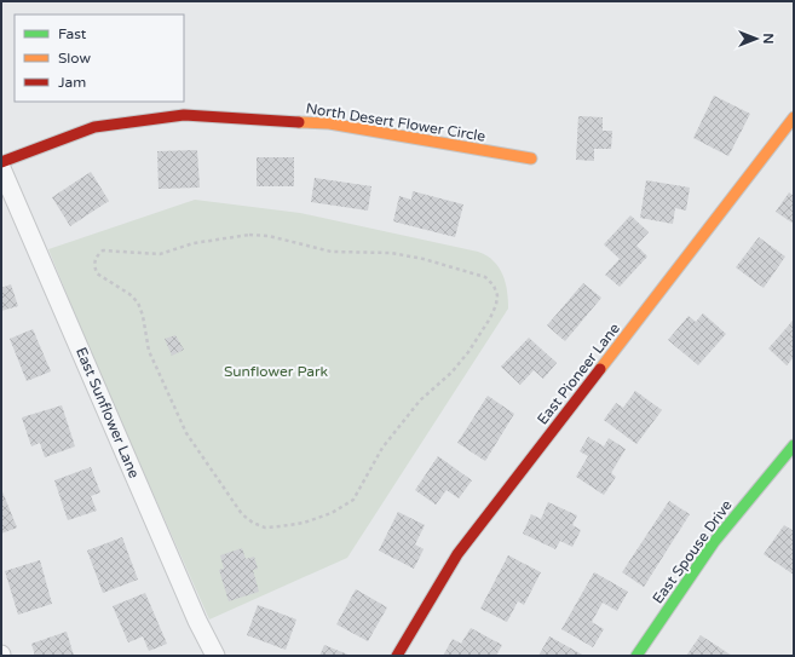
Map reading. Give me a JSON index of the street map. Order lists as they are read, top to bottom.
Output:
{
  "streets": {
    "street": [
      "North Desert Flower Circle",
      "East Pioneer Lane",
      "East Sunflower Lane",
      "East Spouse Drive"
    ]
  },
  "parks": ["Sunflower Park"],
  "legend": ["Fast", "Slow", "Jam"],
  "north": "right"
}
